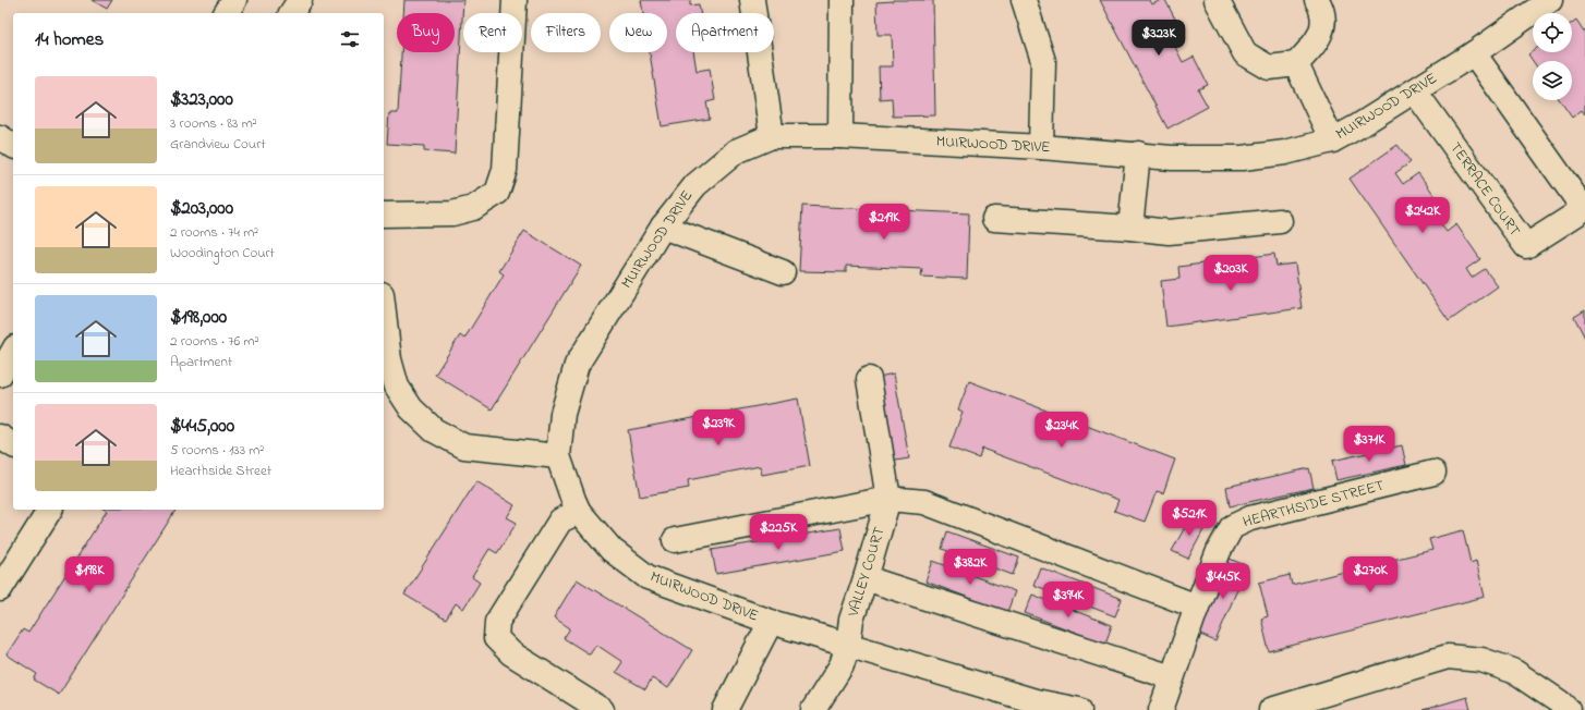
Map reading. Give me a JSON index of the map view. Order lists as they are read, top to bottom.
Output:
{
  "streets": {
    "street": [
      "MUIRWOOD DRIVE",
      "TERRACE COURT",
      "HEARTHSIDE STREET",
      "VALLEY COURT"
    ]
  },
  "crossings": [
    ["MUIRWOOD DRIVE", "TERRACE COURT"],
    ["MUIRWOOD DRIVE", "VALLEY COURT"]
  ],
  "page": {
    "chip": [
      "Buy",
      "Rent",
      "Filters",
      "New",
      "Apartment"
    ],
    "heading": "14 homes",
    "price": [
      "$323K",
      "$242K",
      "$219K",
      "$203K",
      "$239K",
      "$234K",
      "$371K",
      "$521K",
      "$225K",
      "$382K",
      "$198K",
      "$270K",
      "$445K",
      "$394K"
    ],
    "list": [
      {
        "name": "$323,000",
        "note": "3 rooms · 83 m² · Grandview Court"
      },
      {
        "name": "$203,000",
        "note": "2 rooms · 74 m² · Woodington Court"
      },
      {
        "name": "$198,000",
        "note": "2 rooms · 76 m² · Apartment"
      },
      {
        "name": "$445,000",
        "note": "5 rooms · 133 m² · Hearthside Street"
      }
    ]
  }
}
